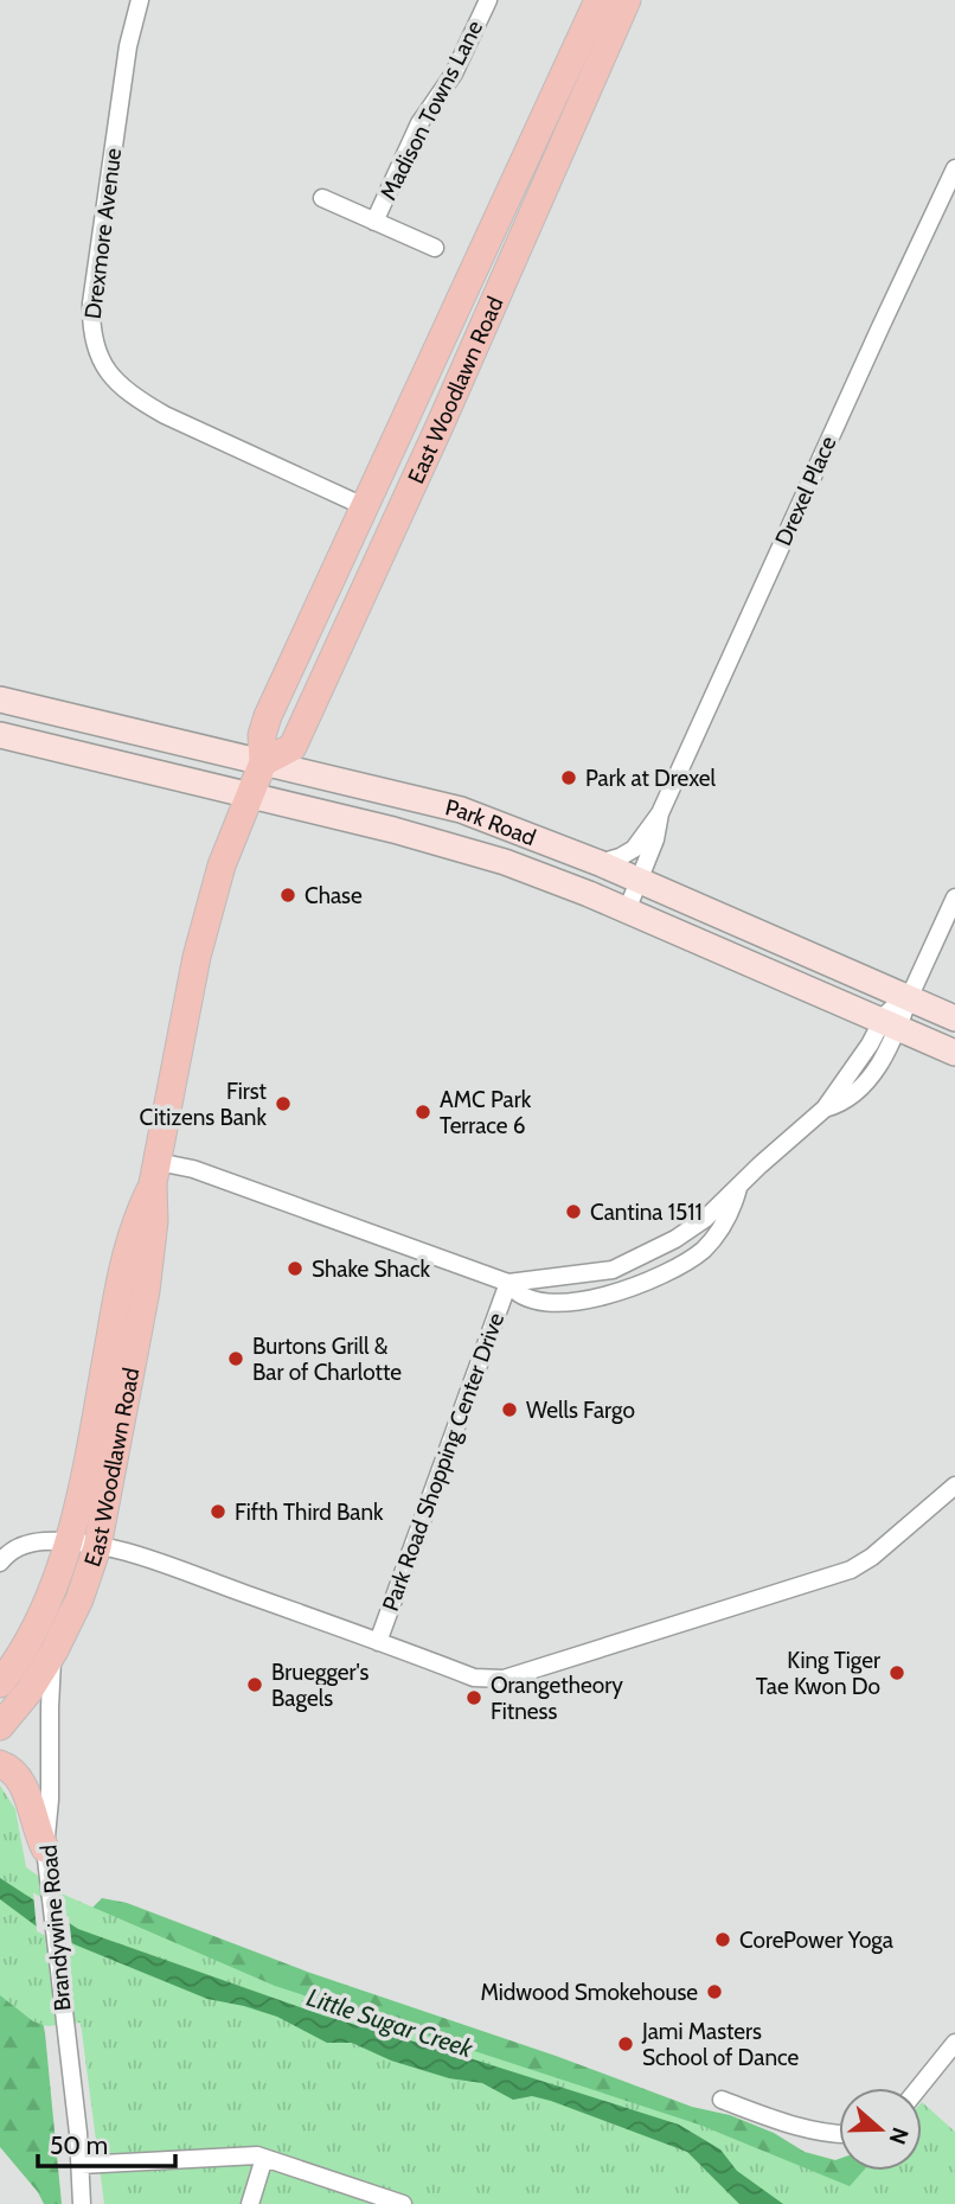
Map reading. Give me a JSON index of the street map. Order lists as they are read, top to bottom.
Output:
{
  "streets": {
    "main road": ["East Woodlawn Road", "Park Road"],
    "street": [
      "Madison Towns Lane",
      "Drexmore Avenue",
      "Drexel Place",
      "Park Road Shopping Center Drive",
      "Brandywine Road"
    ]
  },
  "crossings": [
    ["Drexmore Avenue", "East Woodlawn Road"],
    ["East Woodlawn Road", "Park Road"],
    ["East Woodlawn Road", "Park Road Shopping Center Drive"],
    ["East Woodlawn Road", "Brandywine Road"],
    ["Drexel Place", "Park Road"],
    ["Park Road", "Park Road Shopping Center Drive"]
  ],
  "water": ["Little Sugar Creek"],
  "places": [
    "Park at Drexel",
    "Chase",
    "First Citizens Bank",
    "AMC Park Terrace 6",
    "Cantina 1511",
    "Shake Shack",
    "Burtons Grill & Bar of Charlotte",
    "Wells Fargo",
    "Fifth Third Bank",
    "King Tiger Tae Kwon Do",
    "Bruegger's Bagels",
    "Orangetheory Fitness",
    "CorePower Yoga",
    "Midwood Smokehouse",
    "Jami Masters School of Dance"
  ],
  "scale_bar": "50 m",
  "north": "right"
}
